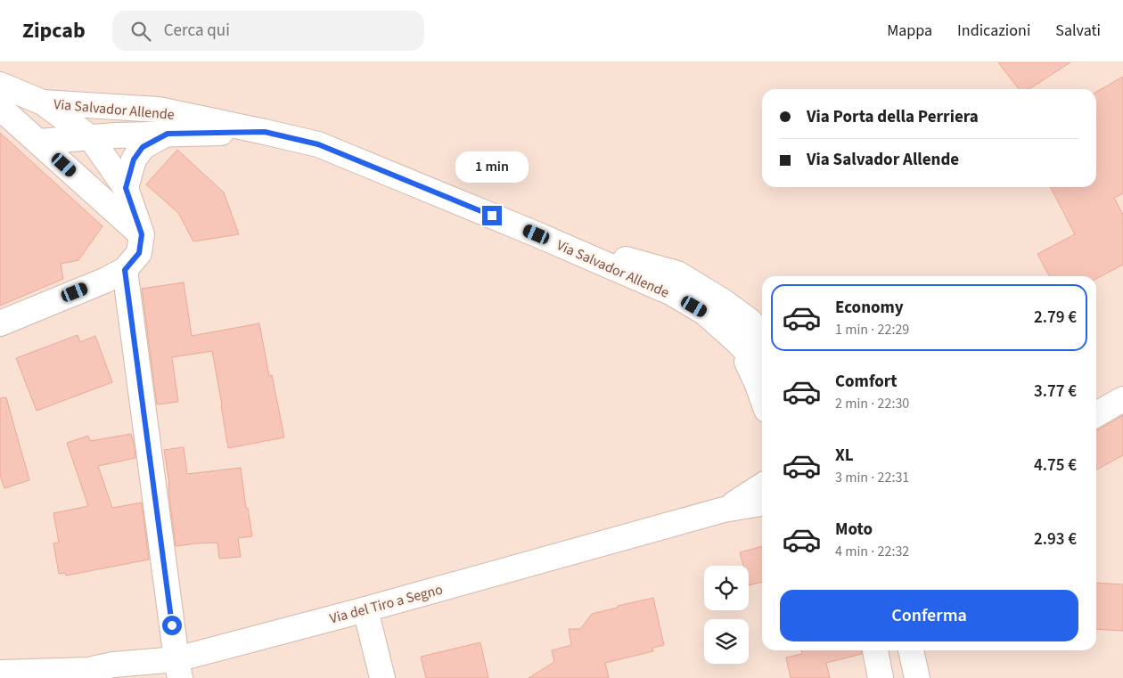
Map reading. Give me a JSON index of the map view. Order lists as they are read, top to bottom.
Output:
{
  "streets": {
    "street": ["Via Salvador Allende", "Via del Tiro a Segno"]
  },
  "page": {
    "header": "Zipcab",
    "search": "Cerca qui",
    "nav": ["Mappa", "Indicazioni", "Salvati"],
    "banner": ["Via Porta della Perriera", "Via Salvador Allende"],
    "bubble": "1 min",
    "list": [
      {
        "name": "Economy",
        "note": "1 min · 22:29",
        "value": "2.79 €"
      },
      {
        "name": "Comfort",
        "note": "2 min · 22:30",
        "value": "3.77 €"
      },
      {
        "name": "XL",
        "note": "3 min · 22:31",
        "value": "4.75 €"
      },
      {
        "name": "Moto",
        "note": "4 min · 22:32",
        "value": "2.93 €"
      }
    ],
    "buttons": "Conferma"
  }
}
